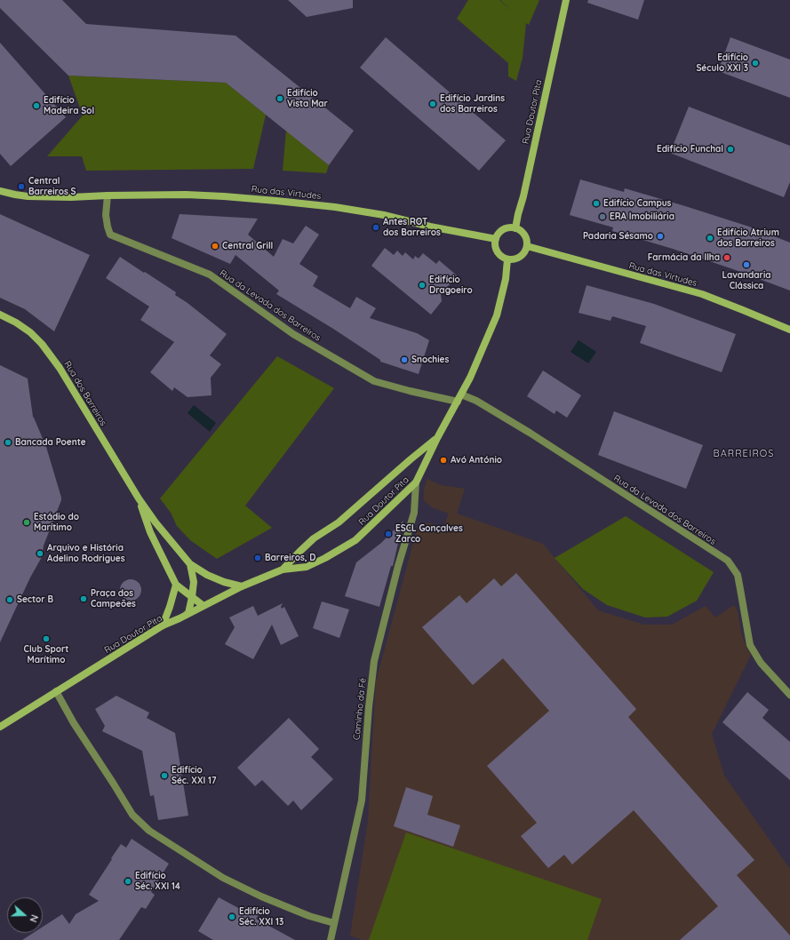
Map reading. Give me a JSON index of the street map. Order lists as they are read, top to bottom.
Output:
{
  "streets": {
    "street": [
      "Rua Doutor Pita",
      "Rua das Virtudes",
      "Rua da Levada dos Barreiros",
      "Rua dos Barreiros",
      "Caminho da Fé"
    ]
  },
  "crossings": [
    ["Rua Doutor Pita", "Rua das Virtudes"],
    ["Rua Doutor Pita", "Rua da Levada dos Barreiros"],
    ["Rua Doutor Pita", "Rua dos Barreiros"],
    ["Rua Doutor Pita", "Caminho da Fé"],
    ["Rua das Virtudes", "Rua da Levada dos Barreiros"]
  ],
  "districts": ["BARREIROS"],
  "places": [
    "Edifício Século XXI 3",
    "Edifício Vista Mar",
    "Edifício Jardins dos Barreiros",
    "Edifício Madeira Sol",
    "Edifício Funchal",
    "Central Barreiros S",
    "Edifício Campus",
    "ERA Imobiliária",
    "Antes ROT dos Barreiros",
    "Padaria Sésamo",
    "Edifício Atrium dos Barreiros",
    "Central Grill",
    "Farmácia da Ilha",
    "Lavandaria Clássica",
    "Edifício Dragoeiro",
    "Snochies",
    "Bancada Poente",
    "Avó António",
    "Estádio do Marítimo",
    "ESCL Gonçalves Zarco",
    "Arquivo e História Adelino Rodrigues",
    "Barreiros, D",
    "Praça dos Campeões",
    "Sector B",
    "Club Sport Marítimo",
    "Edifício Séc. XXI 17",
    "Edifício Séc. XXI 14",
    "Edifício Séc. XXI 13"
  ],
  "north": "right"
}
